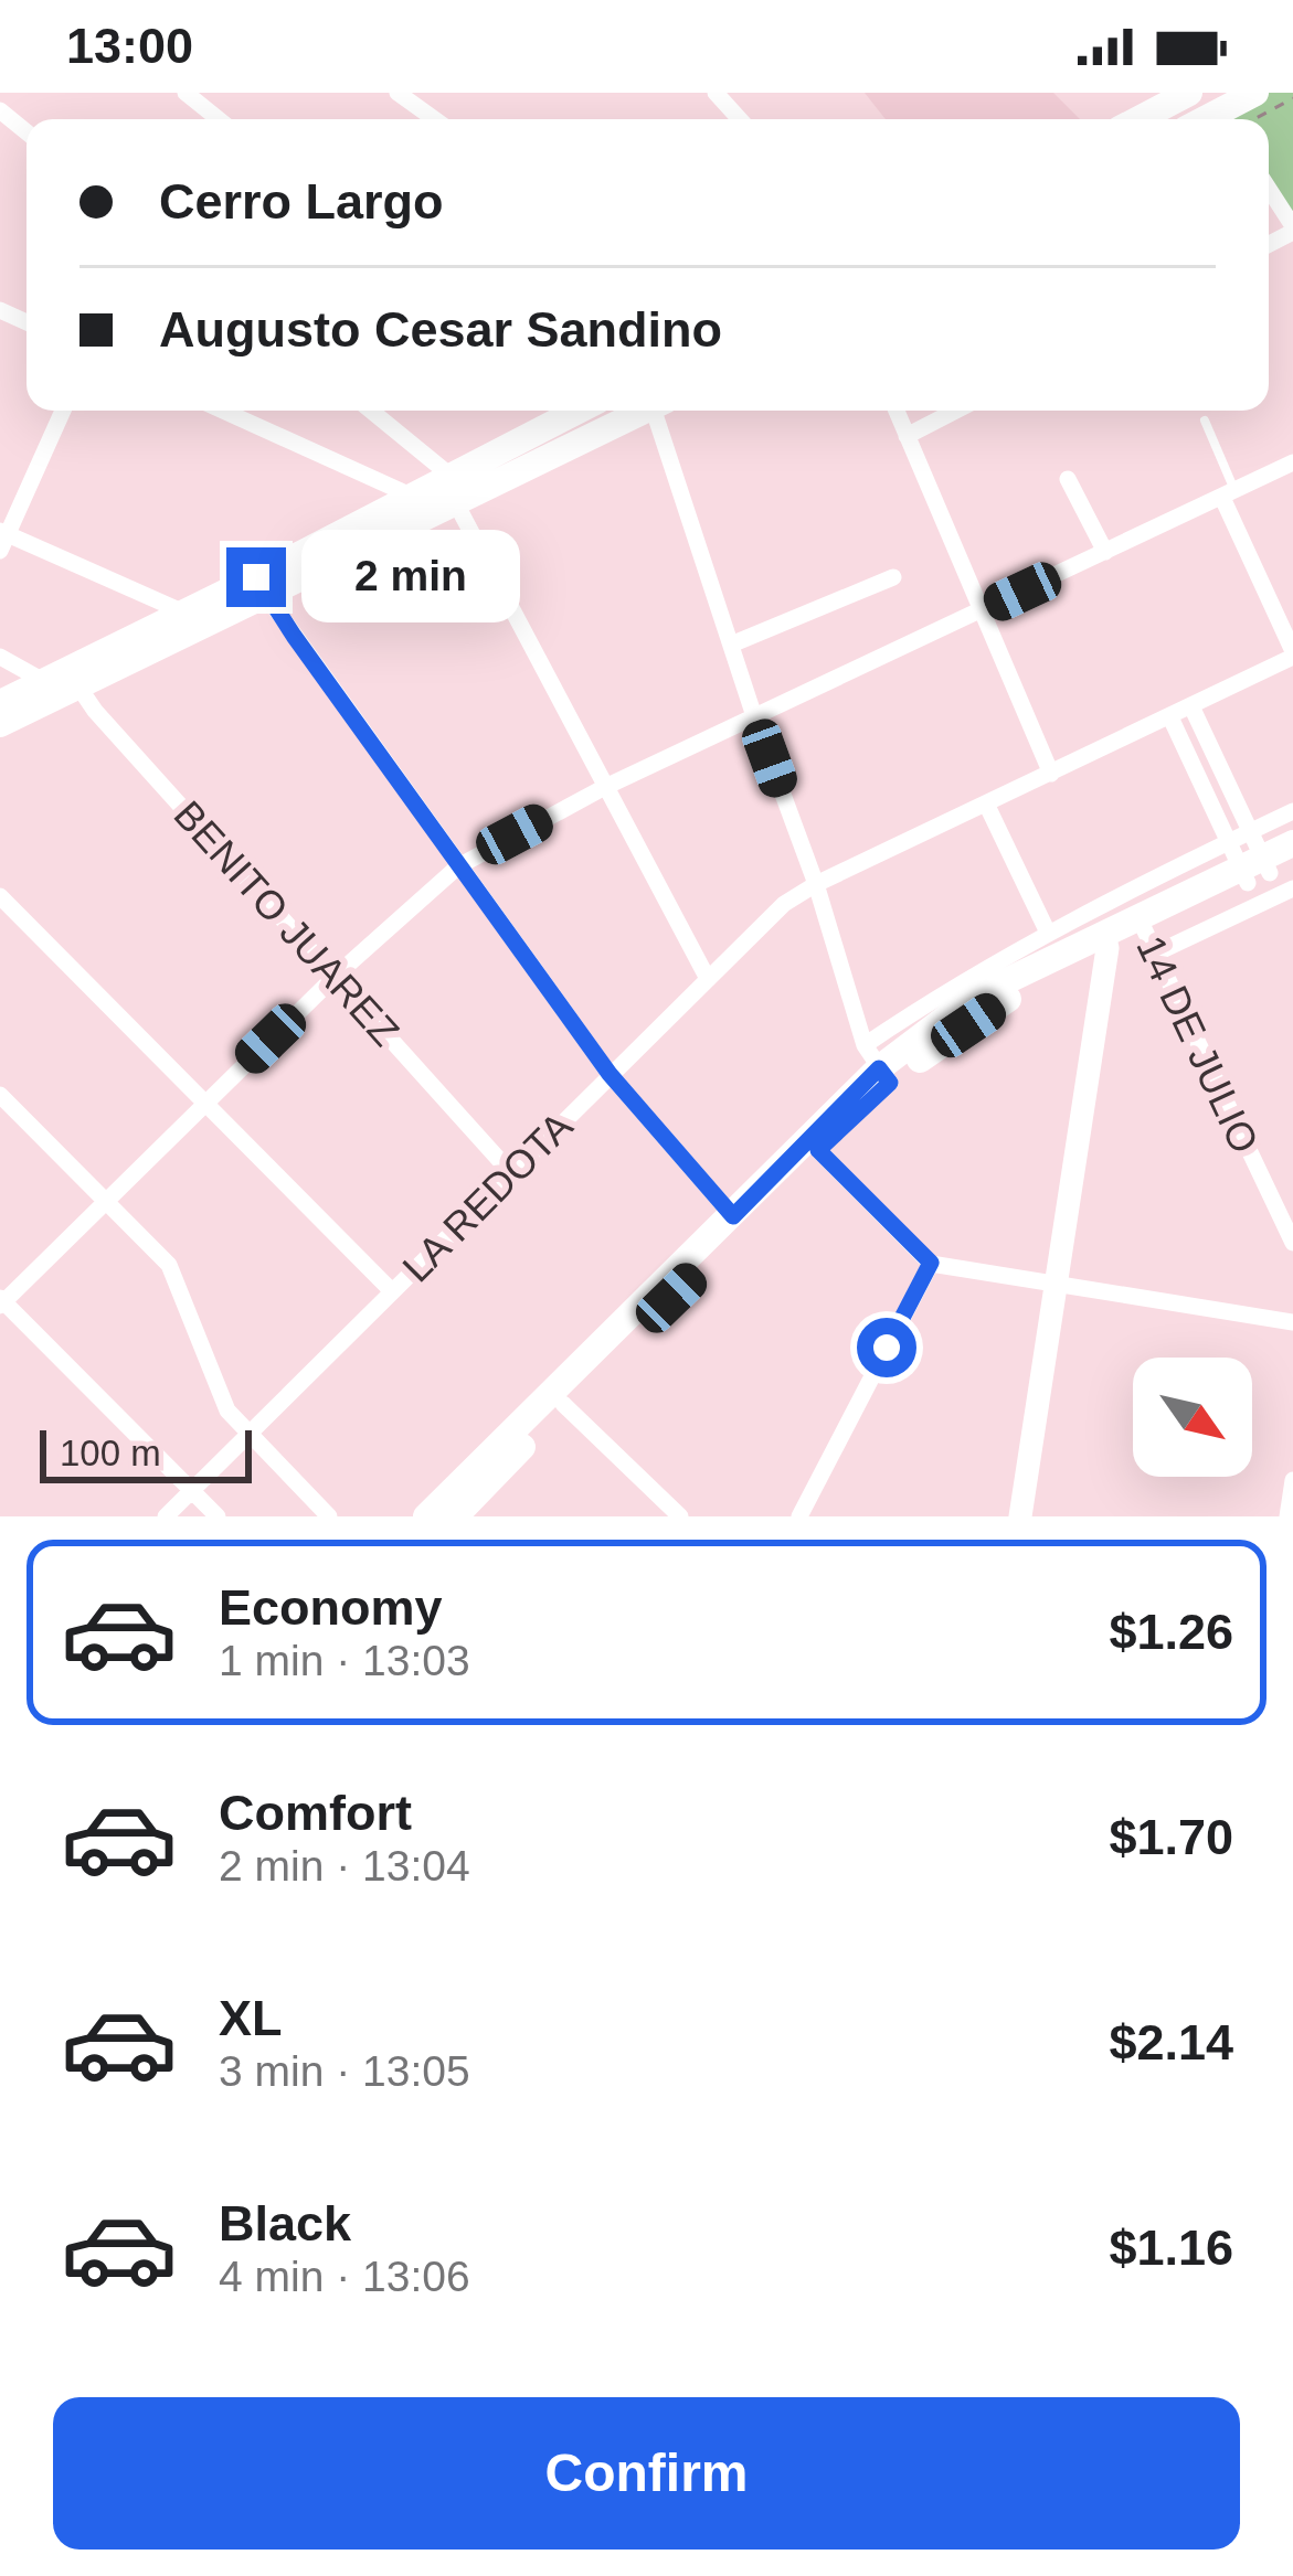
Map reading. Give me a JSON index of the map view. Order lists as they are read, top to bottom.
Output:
{
  "streets": {
    "street": ["BENITO JUAREZ", "14 DE JULIO", "LA REDOTA"]
  },
  "crossings": [
    ["BENITO JUAREZ", "LA REDOTA"]
  ],
  "scale_bar": "100 m",
  "north": "bottom right",
  "page": {
    "status": "13:00",
    "banner": ["Cerro Largo", "Augusto Cesar Sandino"],
    "bubble": "2 min",
    "scale": "100 m",
    "list": [
      {
        "name": "Economy",
        "note": "1 min · 13:03",
        "value": "$1.26"
      },
      {
        "name": "Comfort",
        "note": "2 min · 13:04",
        "value": "$1.70"
      },
      {
        "name": "XL",
        "note": "3 min · 13:05",
        "value": "$2.14"
      },
      {
        "name": "Black",
        "note": "4 min · 13:06",
        "value": "$1.16"
      }
    ],
    "buttons": "Confirm"
  }
}
